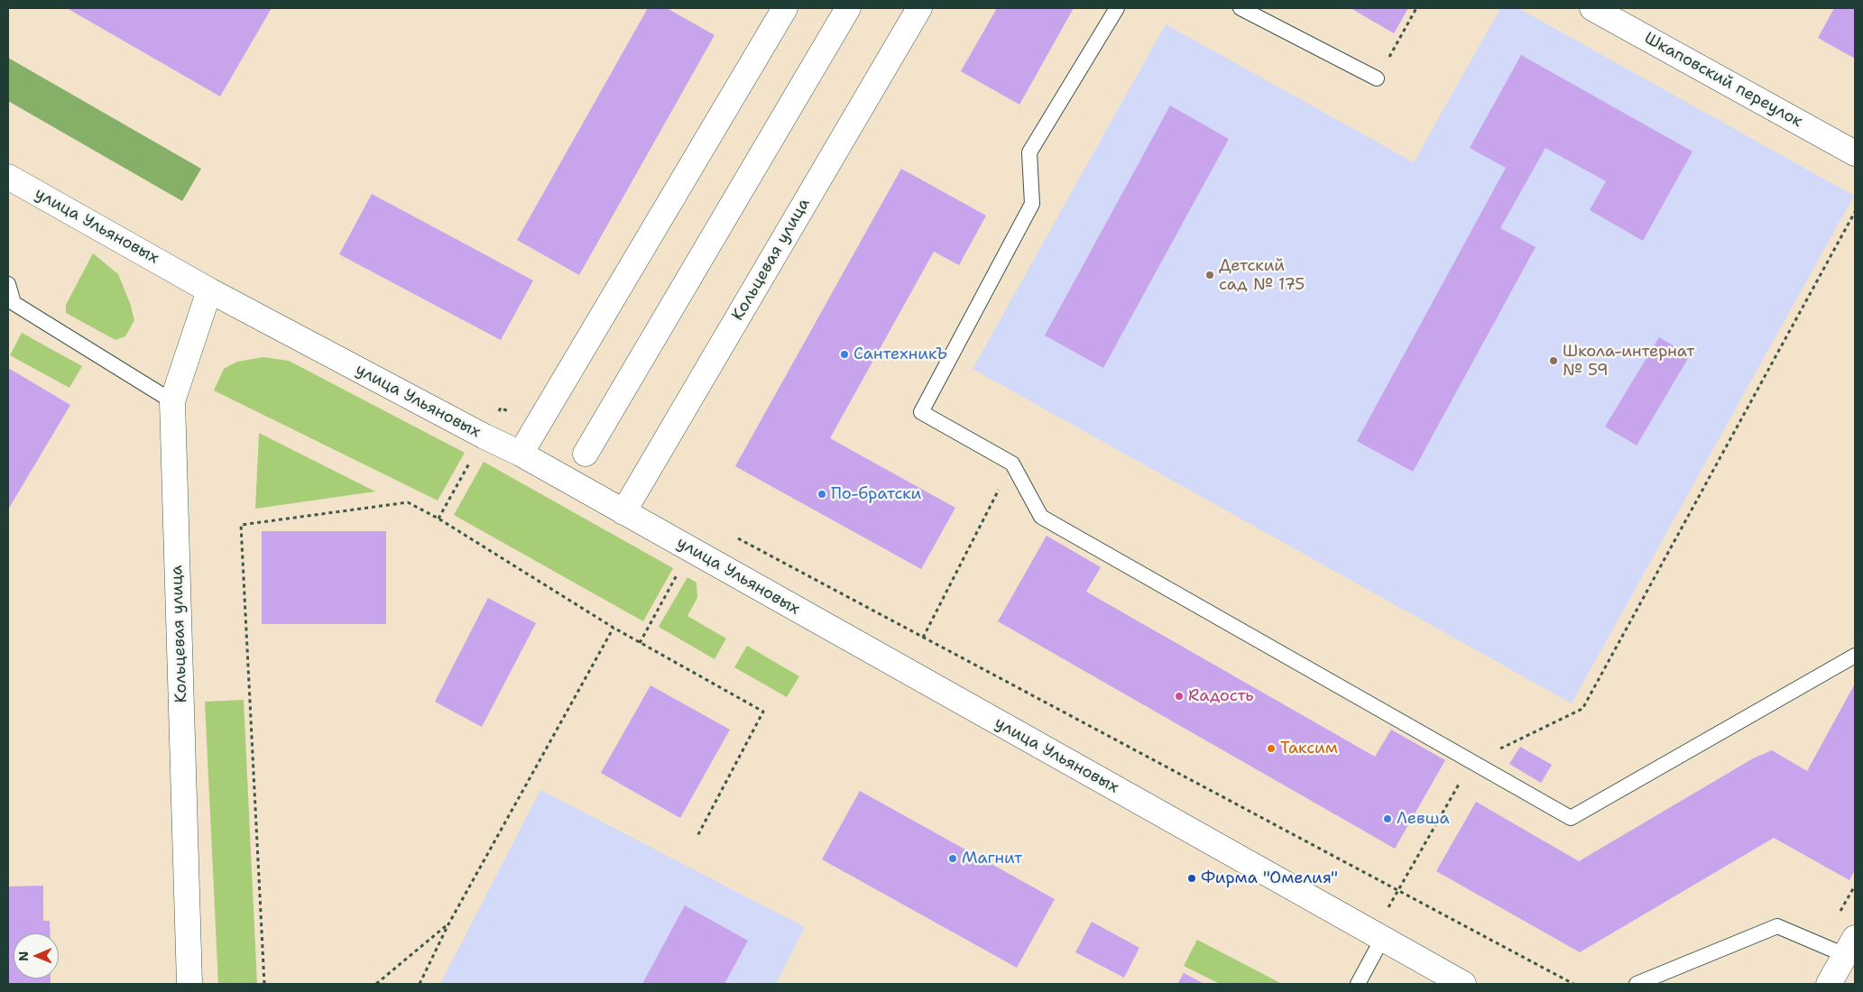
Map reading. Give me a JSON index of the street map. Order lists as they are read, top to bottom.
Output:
{
  "streets": {
    "main road": ["Шкаповский переулок", "улица Ульяновых", "Кольцевая улица"]
  },
  "crossings": [
    ["улица Ульяновых", "Кольцевая улица"]
  ],
  "places": [
    "Детский сад № 175",
    "СантехникЪ",
    "Школа-интернат № 59",
    "По-братски",
    "Rадость",
    "Таксим",
    "Левша",
    "Магнит",
    "Фирма \"Омелия\""
  ],
  "north": "left"
}
